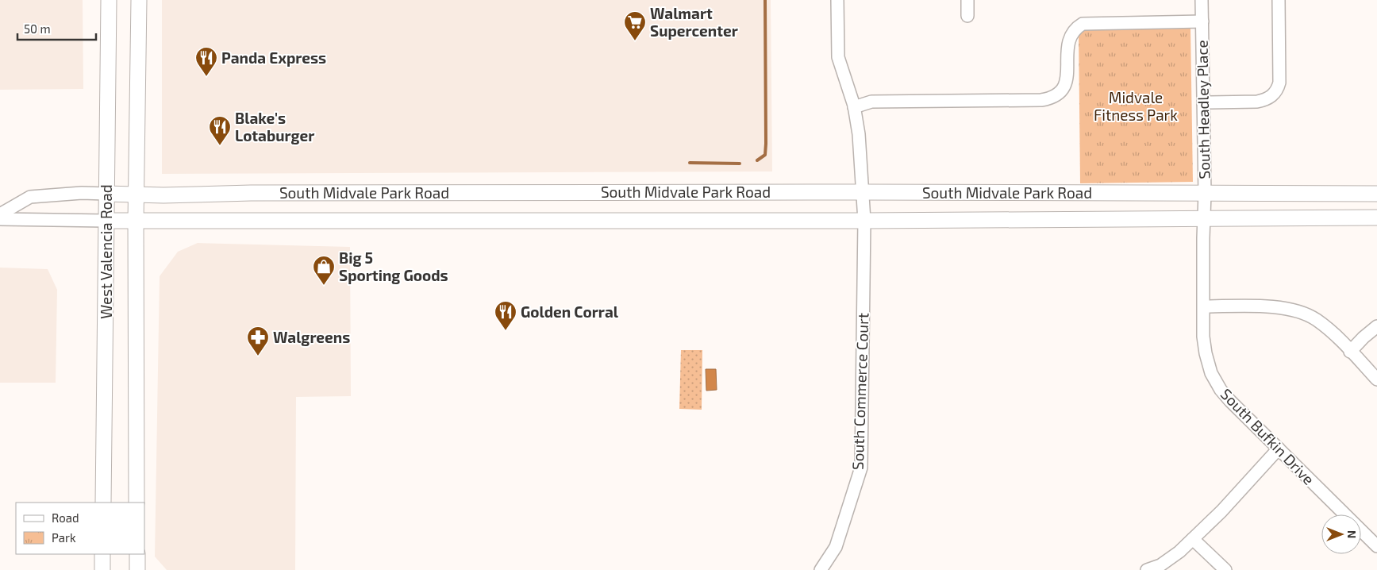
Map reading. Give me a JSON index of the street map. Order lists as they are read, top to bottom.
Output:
{
  "streets": {
    "main road": ["South Midvale Park Road", "West Valencia Road"],
    "street": ["South Headley Place", "South Commerce Court", "South Bufkin Drive"]
  },
  "crossings": [
    ["South Headley Place", "South Midvale Park Road"],
    ["South Headley Place", "South Bufkin Drive"],
    ["South Midvale Park Road", "West Valencia Road"],
    ["South Midvale Park Road", "South Commerce Court"],
    ["South Midvale Park Road", "South Bufkin Drive"]
  ],
  "parks": ["Midvale Fitness Park"],
  "places": {
    "supermarket": ["Walmart Supercenter"],
    "restaurant": ["Panda Express", "Blake's Lotaburger", "Golden Corral"],
    "shop": ["Big 5 Sporting Goods"],
    "pharmacy": ["Walgreens"]
  },
  "legend": ["Road", "Park"],
  "scale_bar": "50 m",
  "north": "right"
}
